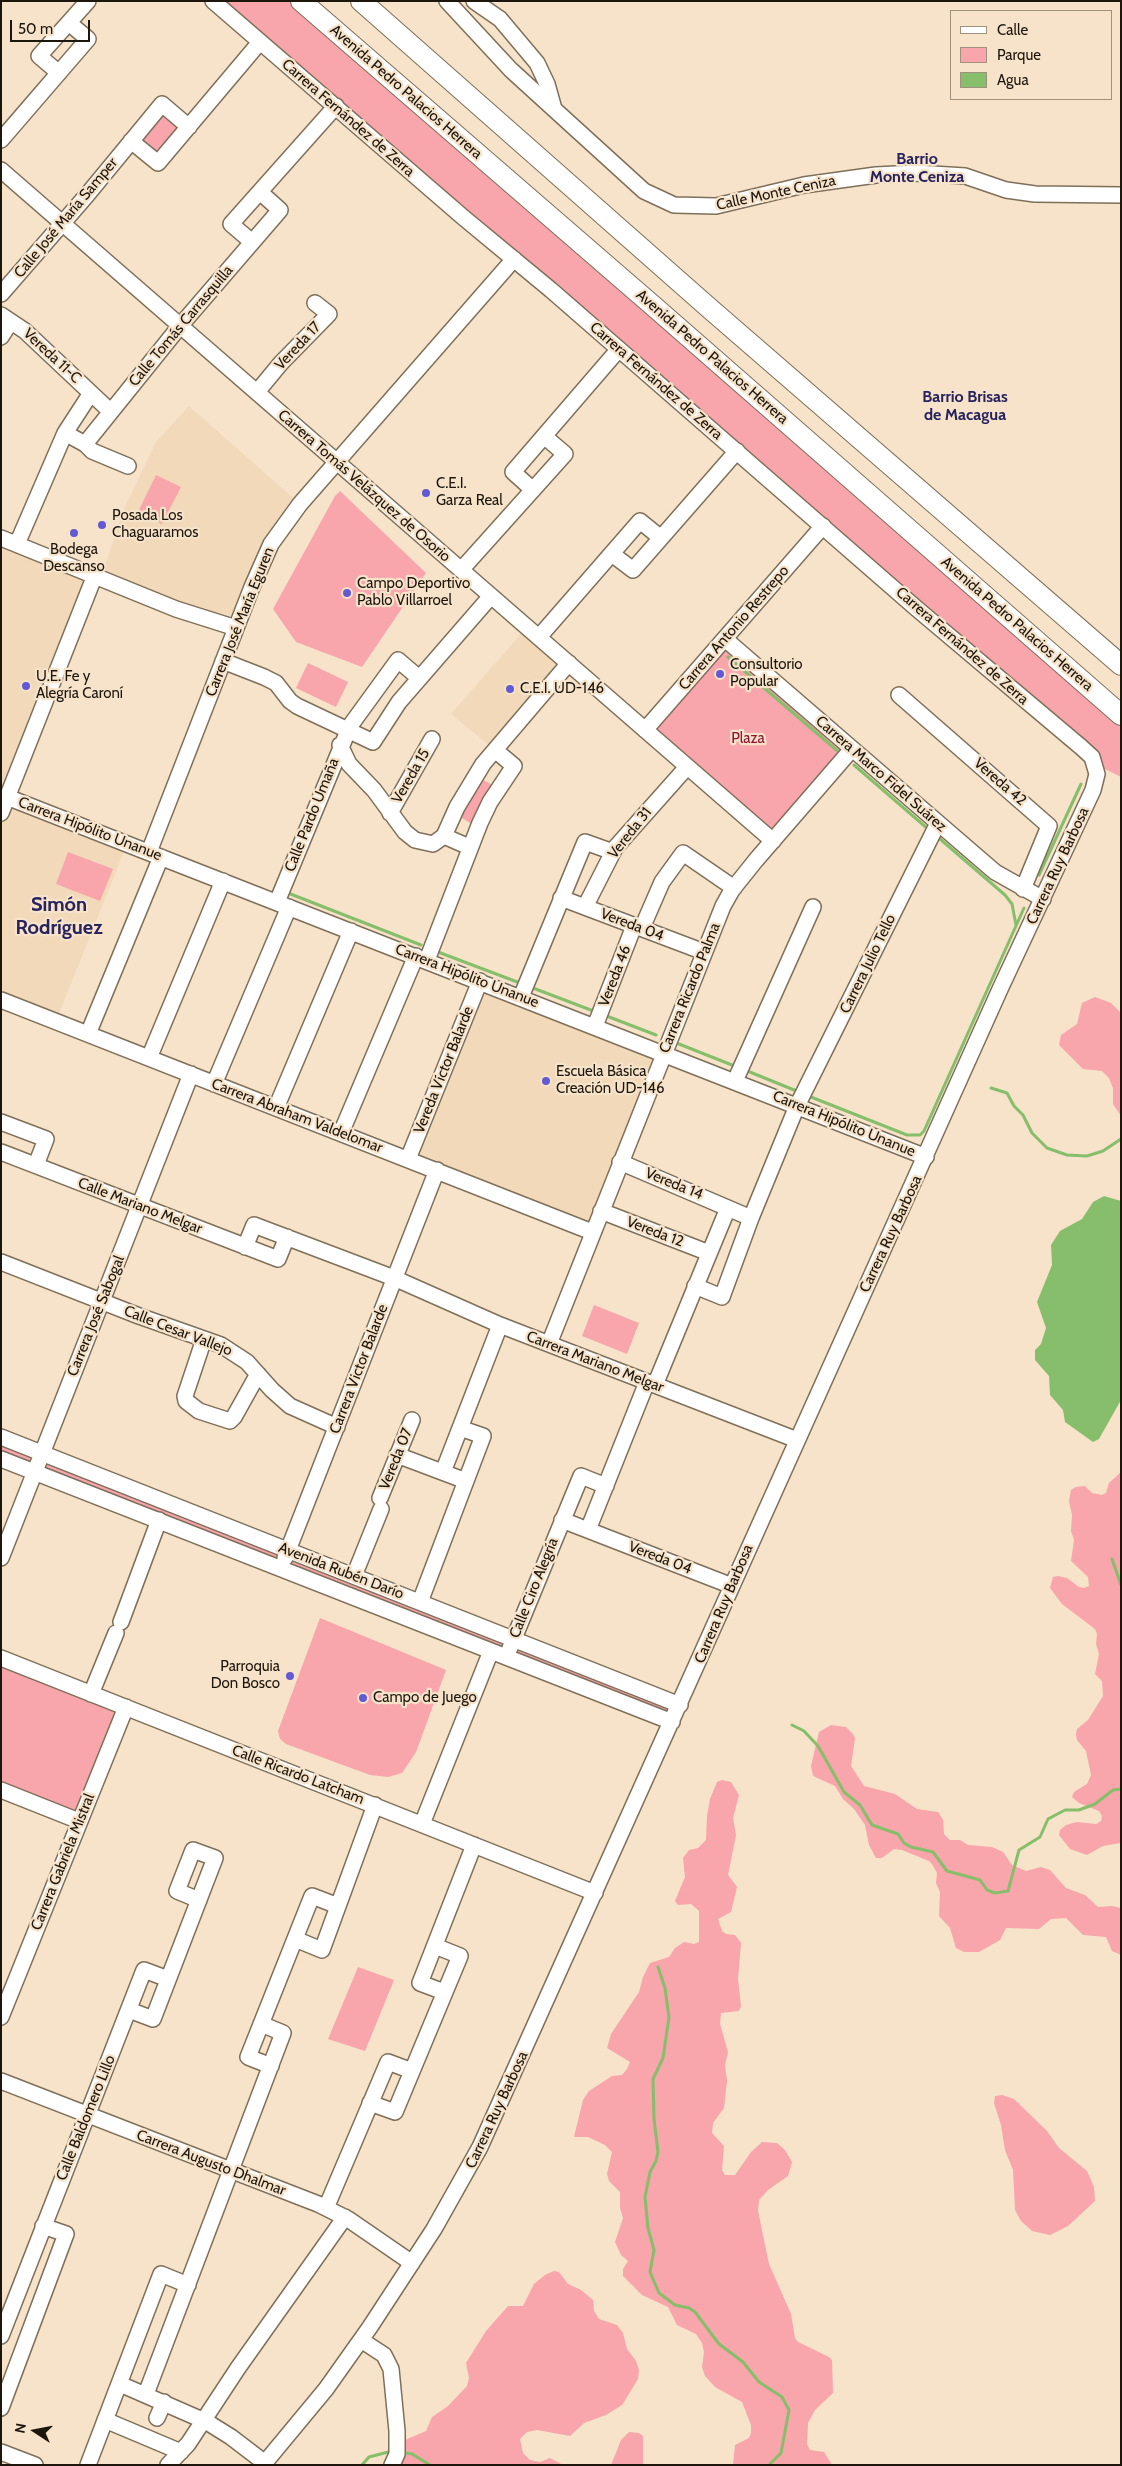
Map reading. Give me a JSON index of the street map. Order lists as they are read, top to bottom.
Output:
{
  "streets": {
    "main road": ["Avenida Pedro Palacios Herrera"],
    "street": [
      "Carrera Fernández de Zerra",
      "Calle Monte Ceniza",
      "Calle José María Samper",
      "Calle Tomás Carrasquilla",
      "Vereda 17",
      "Vereda 11-C",
      "Carrera Tomás Velázquez de Osorio",
      "Carrera José María Eguren",
      "Carrera Antonio Restrepo",
      "Carrera Marco Fidel Suárez",
      "Vereda 15",
      "Vereda 42",
      "Calle Pardo Umaña",
      "Carrera Hipólito Unanue",
      "Vereda 31",
      "Carrera Ruy Barbosa",
      "Vereda 04",
      "Carrera Julio Tello",
      "Vereda 46",
      "Carrera Ricardo Palma",
      "Vereda Víctor Balarde",
      "Carrera Abraham Valdelomar",
      "Vereda 14",
      "Calle Mariano Melgar",
      "Vereda 12",
      "Carrera José Sabogal",
      "Calle Cesar Vallejo",
      "Carrera Mariano Melgar",
      "Carrera Victor Balarde",
      "Vereda 07",
      "Avenida Rubén Darío",
      "Calle Ciro Alegría",
      "Calle Ricardo Latcham",
      "Carrera Gabriela Mistral",
      "Calle Baldomero Lillo",
      "Carrera Augusto Dhalmar"
    ]
  },
  "crossings": [
    ["Carrera Fernández de Zerra", "Carrera José María Eguren"],
    ["Carrera Fernández de Zerra", "Carrera Antonio Restrepo"],
    ["Carrera Fernández de Zerra", "Carrera Ruy Barbosa"],
    ["Calle José María Samper", "Carrera Tomás Velázquez de Osorio"],
    ["Calle Tomás Carrasquilla", "Carrera Tomás Velázquez de Osorio"],
    ["Vereda 17", "Carrera Tomás Velázquez de Osorio"],
    ["Carrera Tomás Velázquez de Osorio", "Carrera José María Eguren"],
    ["Carrera Tomás Velázquez de Osorio", "Carrera Antonio Restrepo"],
    ["Carrera Tomás Velázquez de Osorio", "Vereda 31"],
    ["Carrera Tomás Velázquez de Osorio", "Carrera Ricardo Palma"],
    ["Carrera José María Eguren", "Carrera Hipólito Unanue"],
    ["Carrera José María Eguren", "Carrera Abraham Valdelomar"],
    ["Carrera Antonio Restrepo", "Carrera Marco Fidel Suárez"],
    ["Carrera Marco Fidel Suárez", "Vereda 42"],
    ["Carrera Marco Fidel Suárez", "Carrera Ruy Barbosa"],
    ["Carrera Marco Fidel Suárez", "Carrera Julio Tello"],
    ["Carrera Marco Fidel Suárez", "Carrera Ricardo Palma"],
    ["Calle Pardo Umaña", "Carrera Hipólito Unanue"],
    ["Calle Pardo Umaña", "Carrera Abraham Valdelomar"],
    ["Carrera Hipólito Unanue", "Vereda 31"],
    ["Carrera Hipólito Unanue", "Carrera Ruy Barbosa"],
    ["Carrera Hipólito Unanue", "Carrera Julio Tello"],
    ["Carrera Hipólito Unanue", "Vereda 46"],
    ["Carrera Hipólito Unanue", "Carrera Ricardo Palma"],
    ["Carrera Hipólito Unanue", "Vereda Víctor Balarde"],
    ["Vereda 31", "Vereda 04"],
    ["Carrera Ruy Barbosa", "Vereda 04"],
    ["Carrera Ruy Barbosa", "Carrera Mariano Melgar"],
    ["Carrera Ruy Barbosa", "Avenida Rubén Darío"],
    ["Carrera Ruy Barbosa", "Calle Ricardo Latcham"],
    ["Carrera Ruy Barbosa", "Carrera Augusto Dhalmar"],
    ["Vereda 04", "Vereda 46"],
    ["Vereda 04", "Carrera Ricardo Palma"],
    ["Vereda 04", "Calle Ciro Alegría"],
    ["Carrera Julio Tello", "Vereda 14"],
    ["Vereda 46", "Carrera Ricardo Palma"],
    ["Carrera Ricardo Palma", "Carrera Abraham Valdelomar"],
    ["Carrera Ricardo Palma", "Vereda 14"],
    ["Carrera Ricardo Palma", "Vereda 12"],
    ["Carrera Ricardo Palma", "Carrera Mariano Melgar"],
    ["Vereda Víctor Balarde", "Carrera Abraham Valdelomar"],
    ["Carrera Abraham Valdelomar", "Carrera José Sabogal"],
    ["Carrera Abraham Valdelomar", "Carrera Victor Balarde"],
    ["Calle Mariano Melgar", "Carrera José Sabogal"],
    ["Carrera José Sabogal", "Calle Cesar Vallejo"],
    ["Carrera José Sabogal", "Avenida Rubén Darío"],
    ["Calle Cesar Vallejo", "Carrera Victor Balarde"],
    ["Carrera Mariano Melgar", "Carrera Victor Balarde"],
    ["Carrera Victor Balarde", "Avenida Rubén Darío"],
    ["Vereda 07", "Avenida Rubén Darío"],
    ["Avenida Rubén Darío", "Calle Ciro Alegría"],
    ["Calle Ricardo Latcham", "Carrera Gabriela Mistral"],
    ["Calle Baldomero Lillo", "Carrera Augusto Dhalmar"]
  ],
  "districts": ["Barrio Monte Ceniza", "Barrio Brisas de Macagua", "Simón Rodríguez"],
  "parks": ["Plaza"],
  "places": [
    "C.E.I. Garza Real",
    "Posada Los Chaguaramos",
    "Bodega Descanso",
    "Campo Deportivo Pablo Villarroel",
    "Consultorio Popular",
    "U.E. Fe y Alegría Caroní",
    "C.E.I. UD-146",
    "Escuela Básica Creación UD-146",
    "Parroquia Don Bosco",
    "Campo de Juego"
  ],
  "legend": ["Calle", "Parque", "Agua"],
  "scale_bar": "50 m",
  "north": "left"
}
